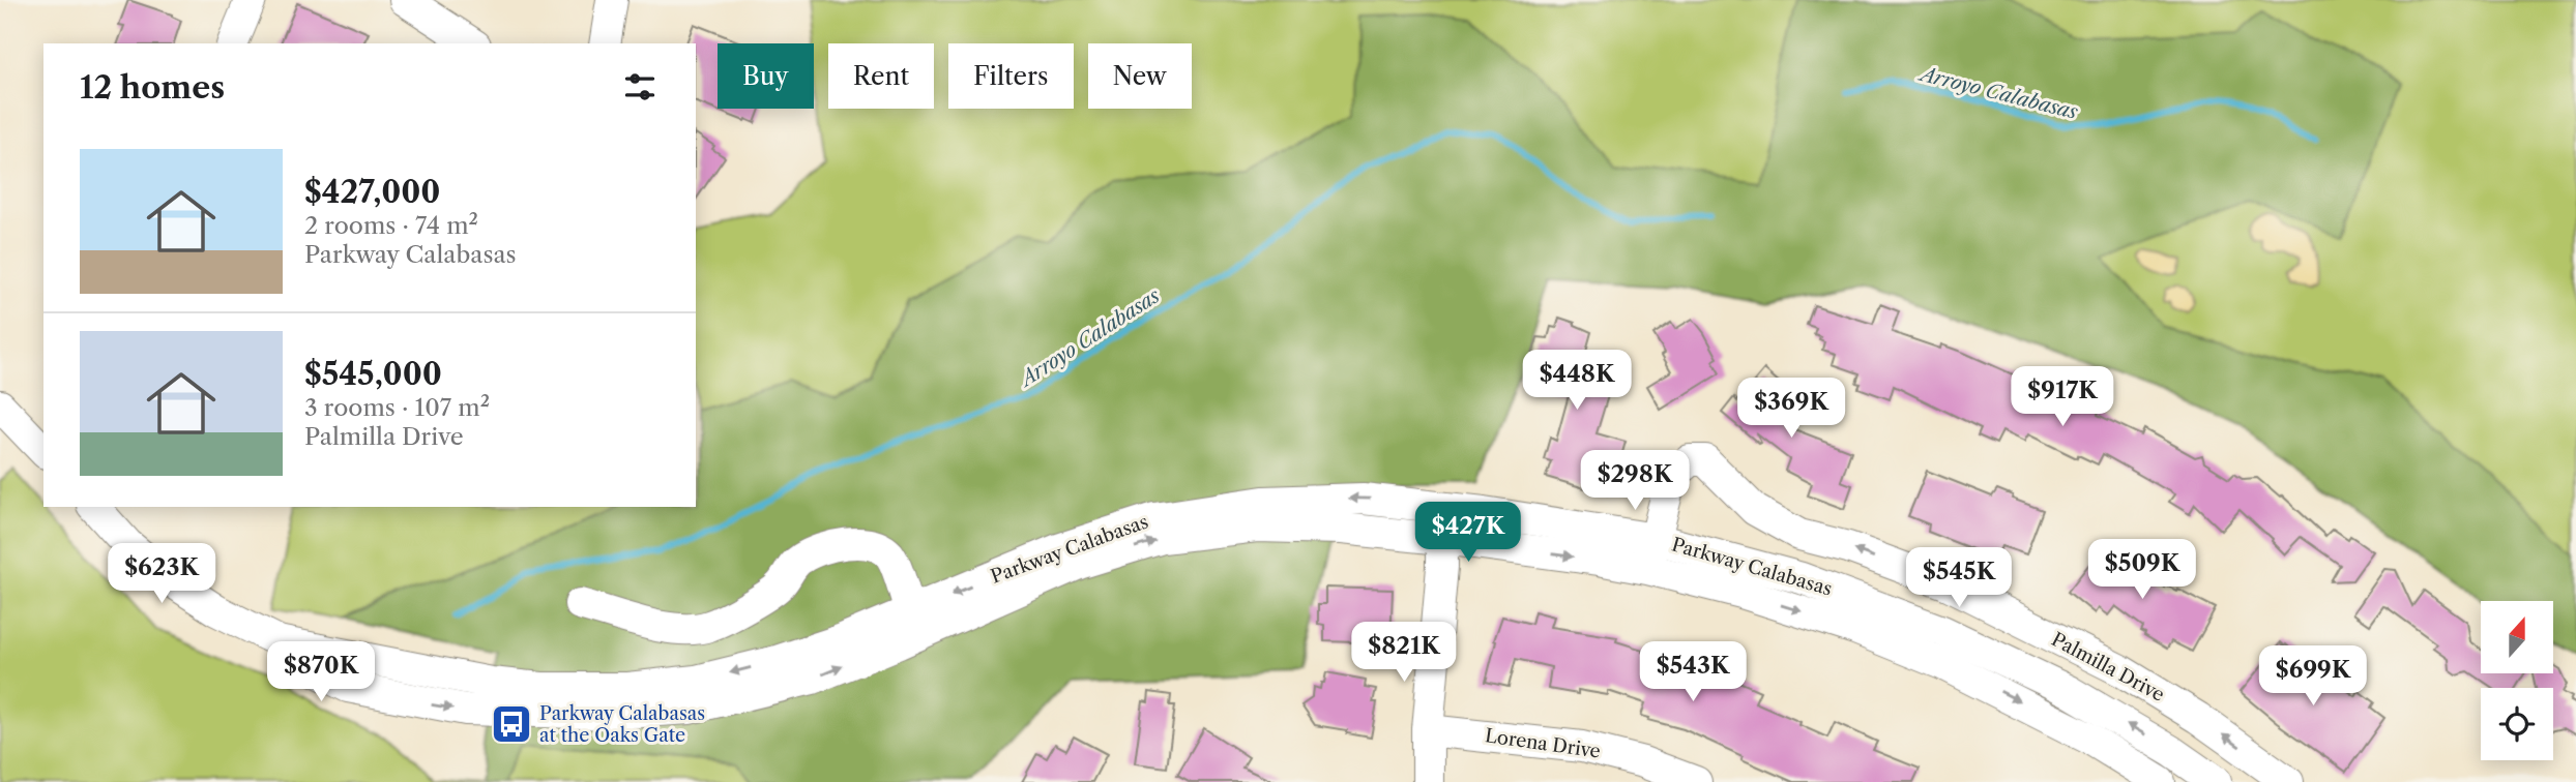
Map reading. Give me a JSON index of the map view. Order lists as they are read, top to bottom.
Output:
{
  "streets": {
    "street": ["Parkway Calabasas", "Palmilla Drive", "Lorena Drive"]
  },
  "crossings": [
    ["Parkway Calabasas", "Palmilla Drive"]
  ],
  "one_way": ["Palmilla Drive"],
  "water": ["Arroyo Calabasas"],
  "places": {
    "bus stop": ["Parkway Calabasas at the Oaks Gate"]
  },
  "north": "top",
  "page": {
    "chip": [
      "Buy",
      "Rent",
      "Filters",
      "New"
    ],
    "heading": "12 homes",
    "list": [
      {
        "name": "$427,000",
        "note": "2 rooms · 74 m² · Parkway Calabasas"
      },
      {
        "name": "$545,000",
        "note": "3 rooms · 107 m² · Palmilla Drive"
      }
    ],
    "price": [
      "$448K",
      "$917K",
      "$369K",
      "$298K",
      "$427K",
      "$509K",
      "$623K",
      "$545K",
      "$821K",
      "$870K",
      "$543K",
      "$699K"
    ]
  }
}
